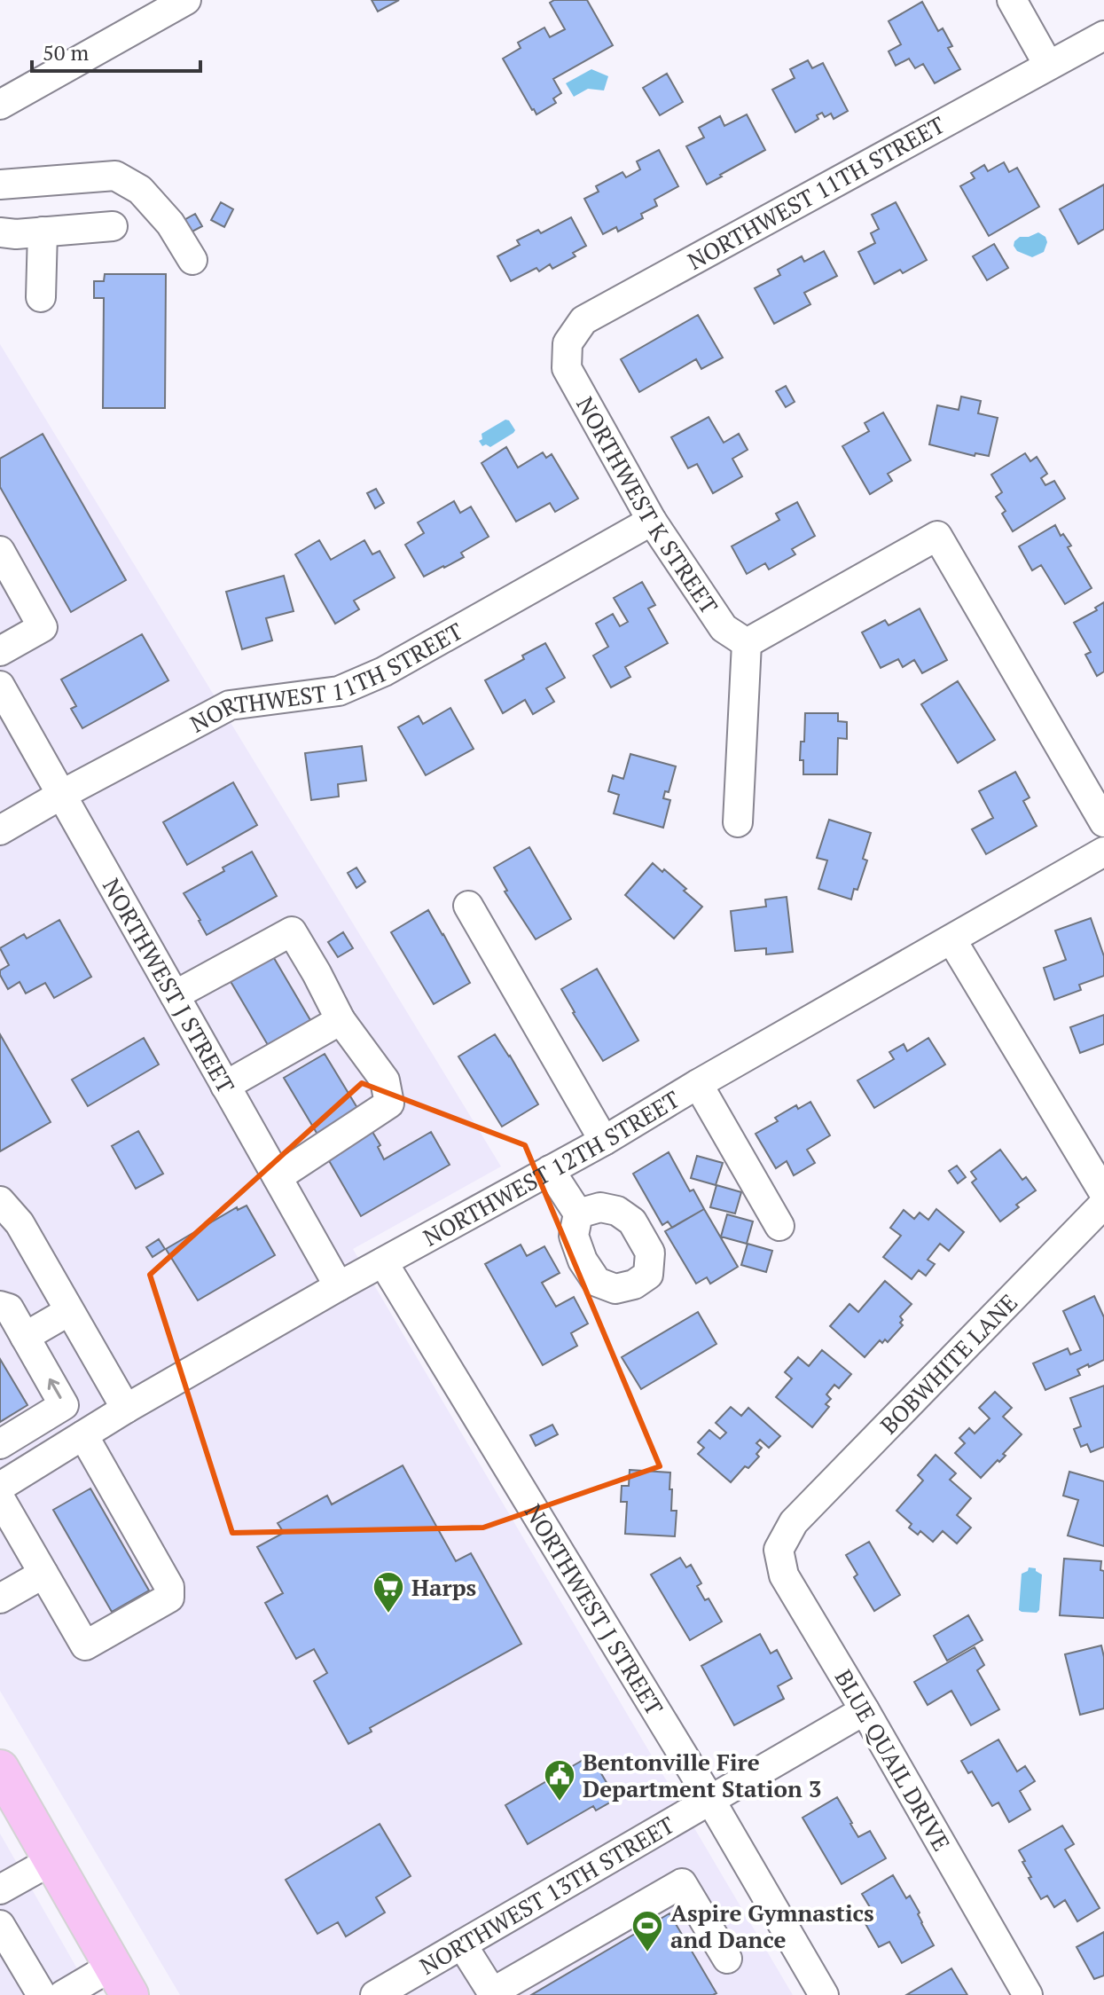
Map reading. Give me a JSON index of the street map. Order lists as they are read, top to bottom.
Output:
{
  "streets": {
    "street": [
      "NORTHWEST 11TH STREET",
      "NORTHWEST K STREET",
      "NORTHWEST J STREET",
      "NORTHWEST 12TH STREET",
      "BOBWHITE LANE",
      "BLUE QUAIL DRIVE",
      "NORTHWEST 13TH STREET"
    ]
  },
  "crossings": [
    ["NORTHWEST 11TH STREET", "NORTHWEST K STREET"],
    ["NORTHWEST 11TH STREET", "NORTHWEST J STREET"],
    ["NORTHWEST J STREET", "NORTHWEST 12TH STREET"],
    ["NORTHWEST J STREET", "NORTHWEST 13TH STREET"],
    ["BOBWHITE LANE", "BLUE QUAIL DRIVE"],
    ["BLUE QUAIL DRIVE", "NORTHWEST 13TH STREET"]
  ],
  "places": {
    "supermarket": ["Harps"],
    "public building": ["Bentonville Fire Department Station 3"],
    "sports": ["Aspire Gymnastics and Dance"]
  },
  "scale_bar": "50 m"
}
